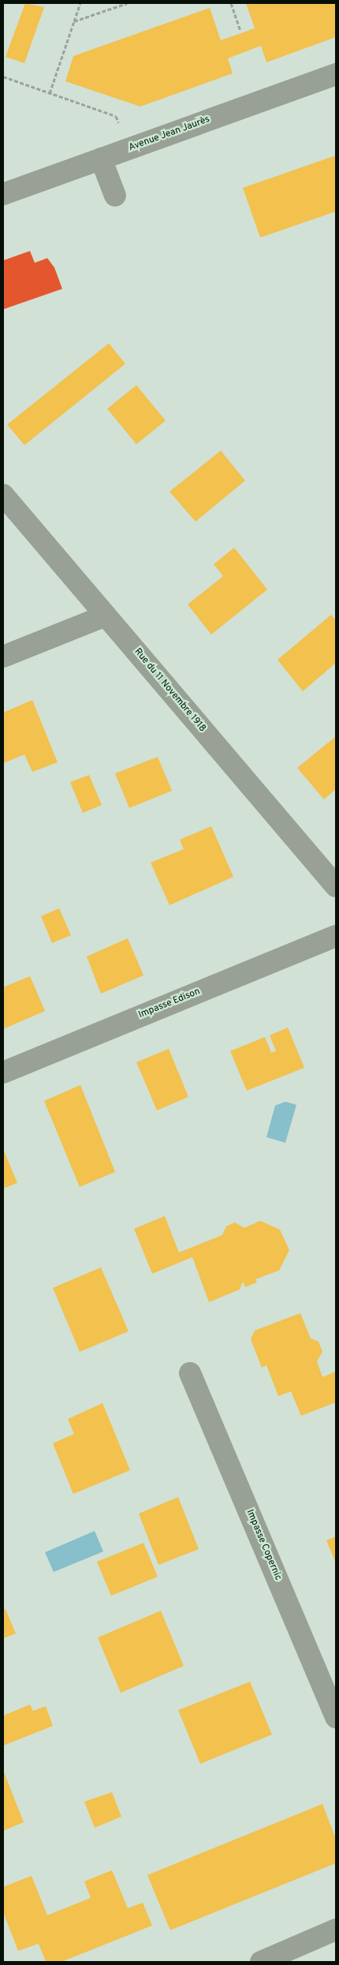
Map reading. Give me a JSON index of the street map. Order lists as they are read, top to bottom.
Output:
{
  "streets": {
    "street": [
      "Avenue Jean Jaurès",
      "Rue du 11 Novembre 1918",
      "Impasse Edison",
      "Impasse Copernic"
    ]
  }
}
